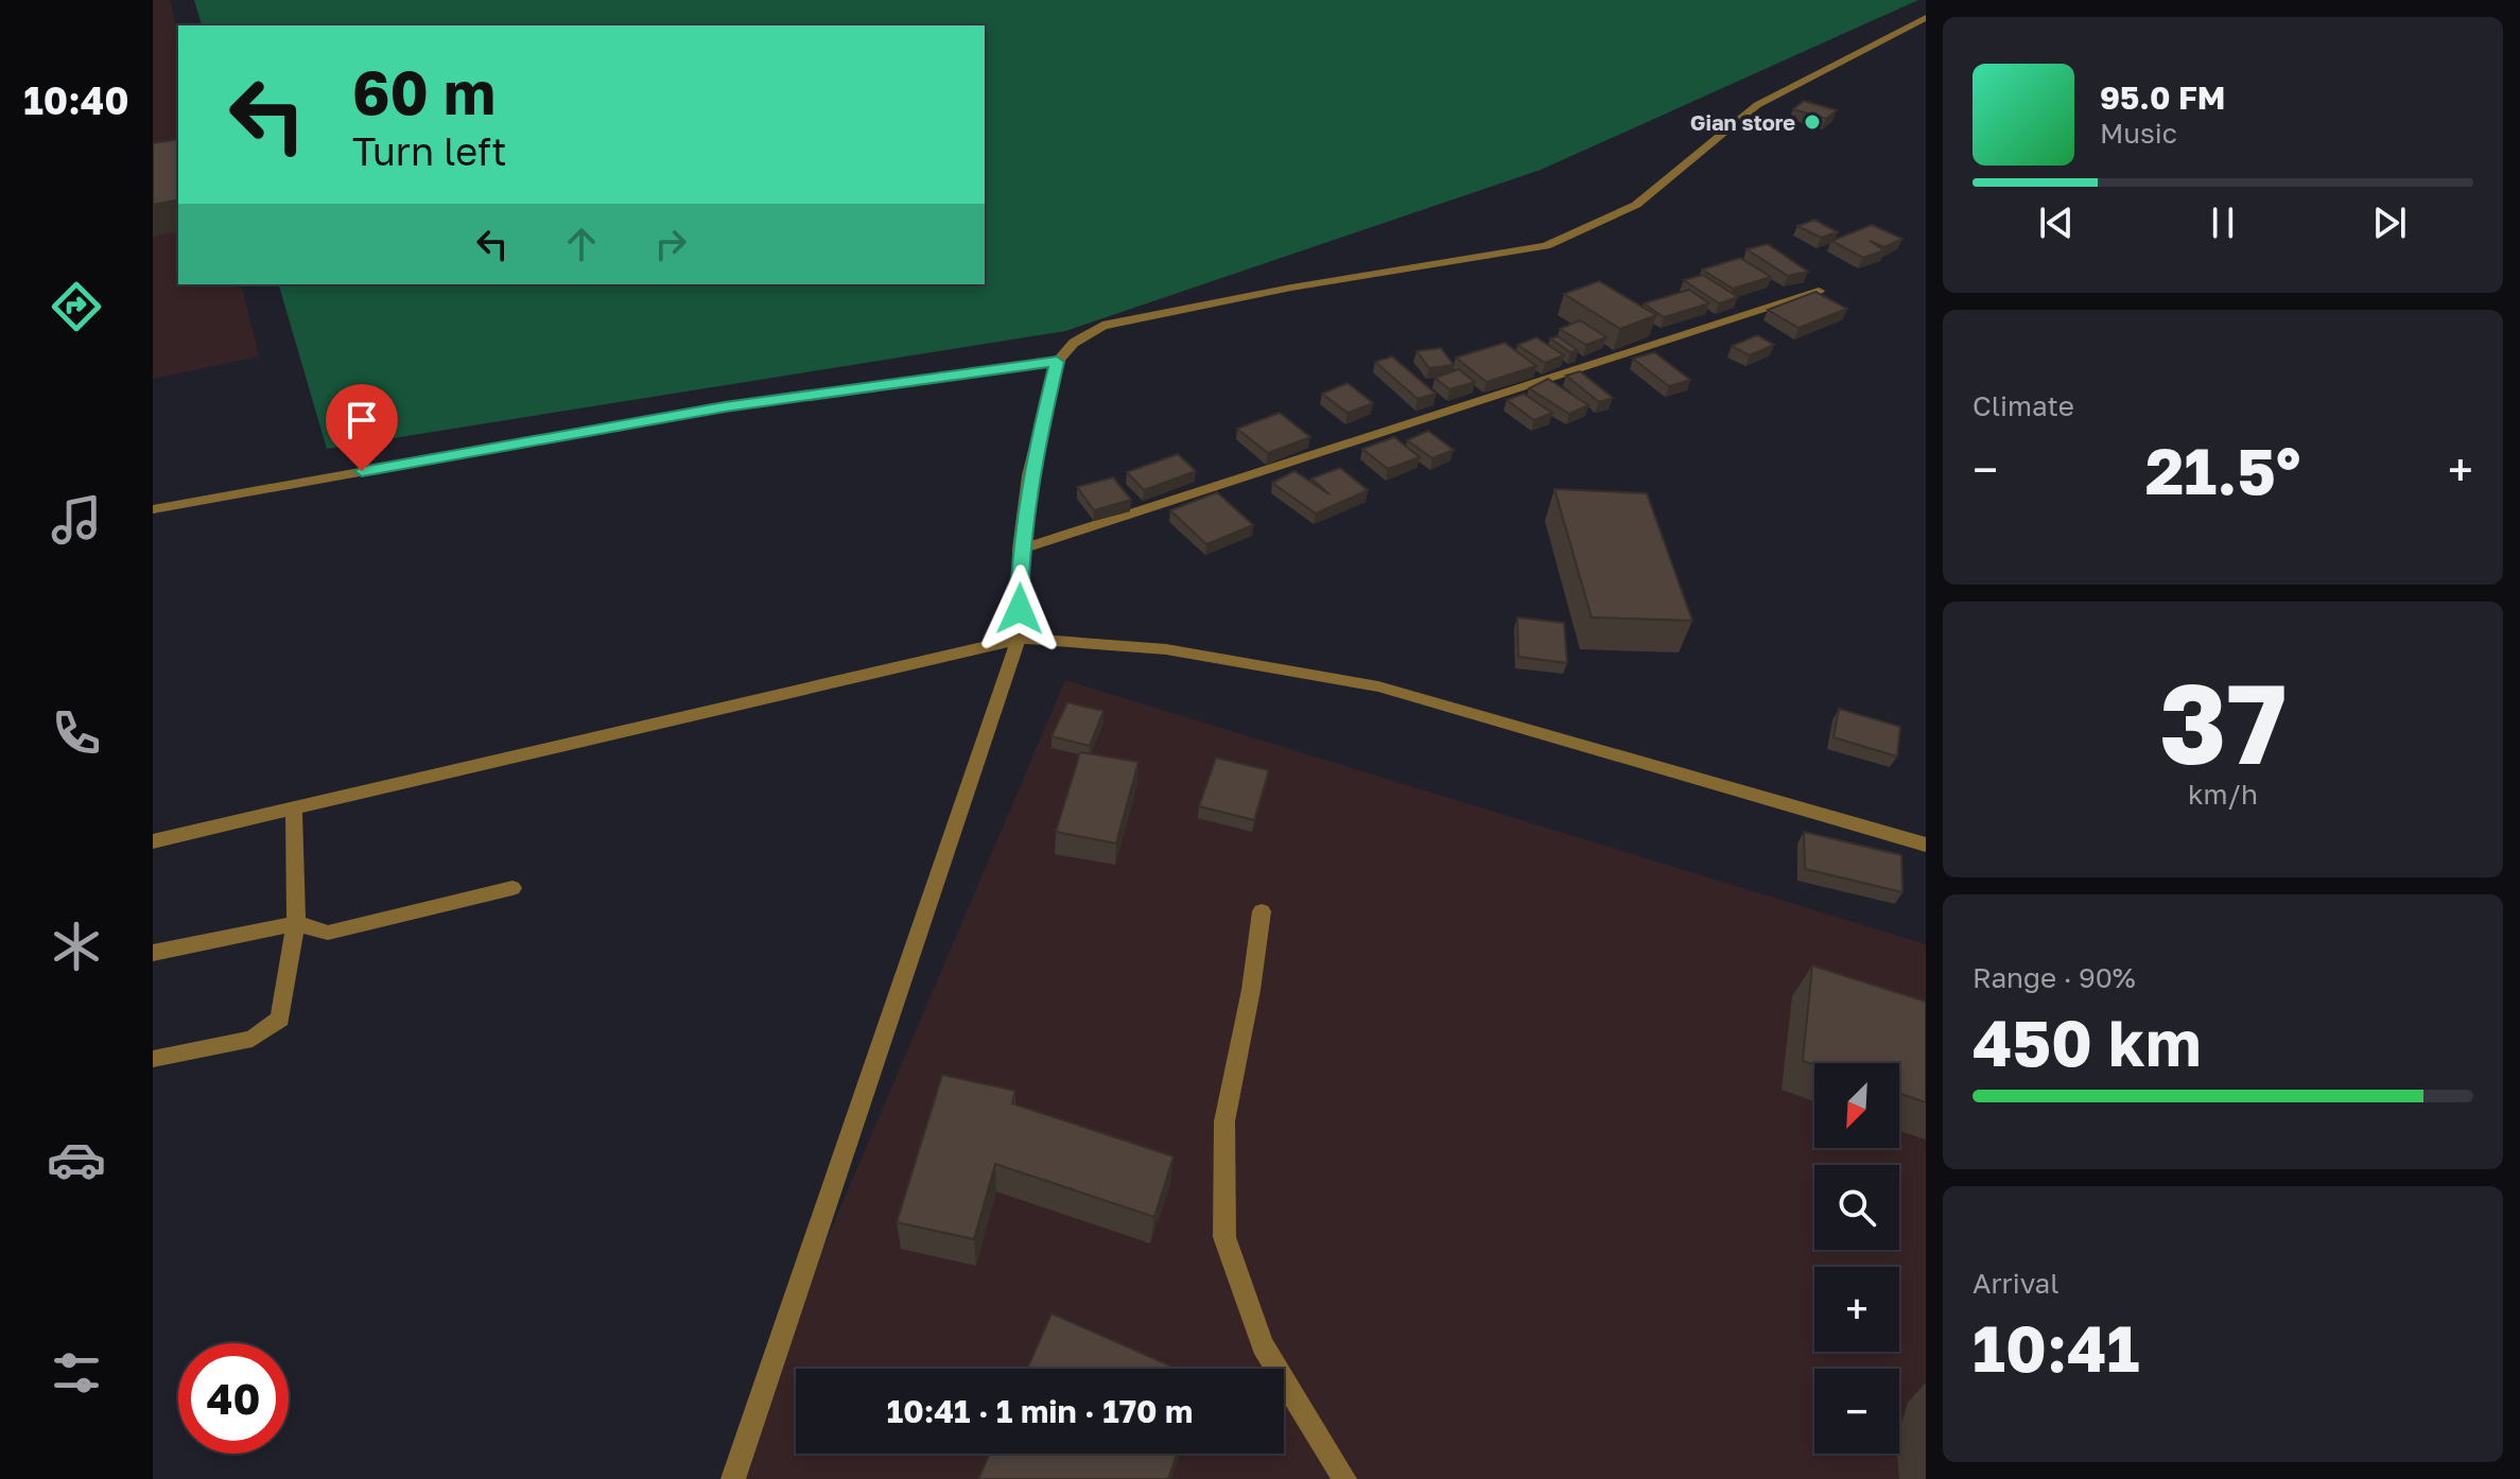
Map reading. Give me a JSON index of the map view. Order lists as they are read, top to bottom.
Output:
{
  "places": ["Gian store"],
  "north": "bottom left",
  "page": {
    "tabs": "10:40",
    "turn": ["60 m", "Turn left"],
    "song": ["95.0 FM", "Music"],
    "tile": [
      "Climate",
      ["37", "km/h"],
      ["Range · 90%", "450 km"],
      ["Arrival", "10:41"]
    ],
    "heat": ["−", "21.5°", "+"],
    "map_buttons": ["+", "−"],
    "limit": "40",
    "trip": "10:41 · 1 min · 170 m"
  }
}
